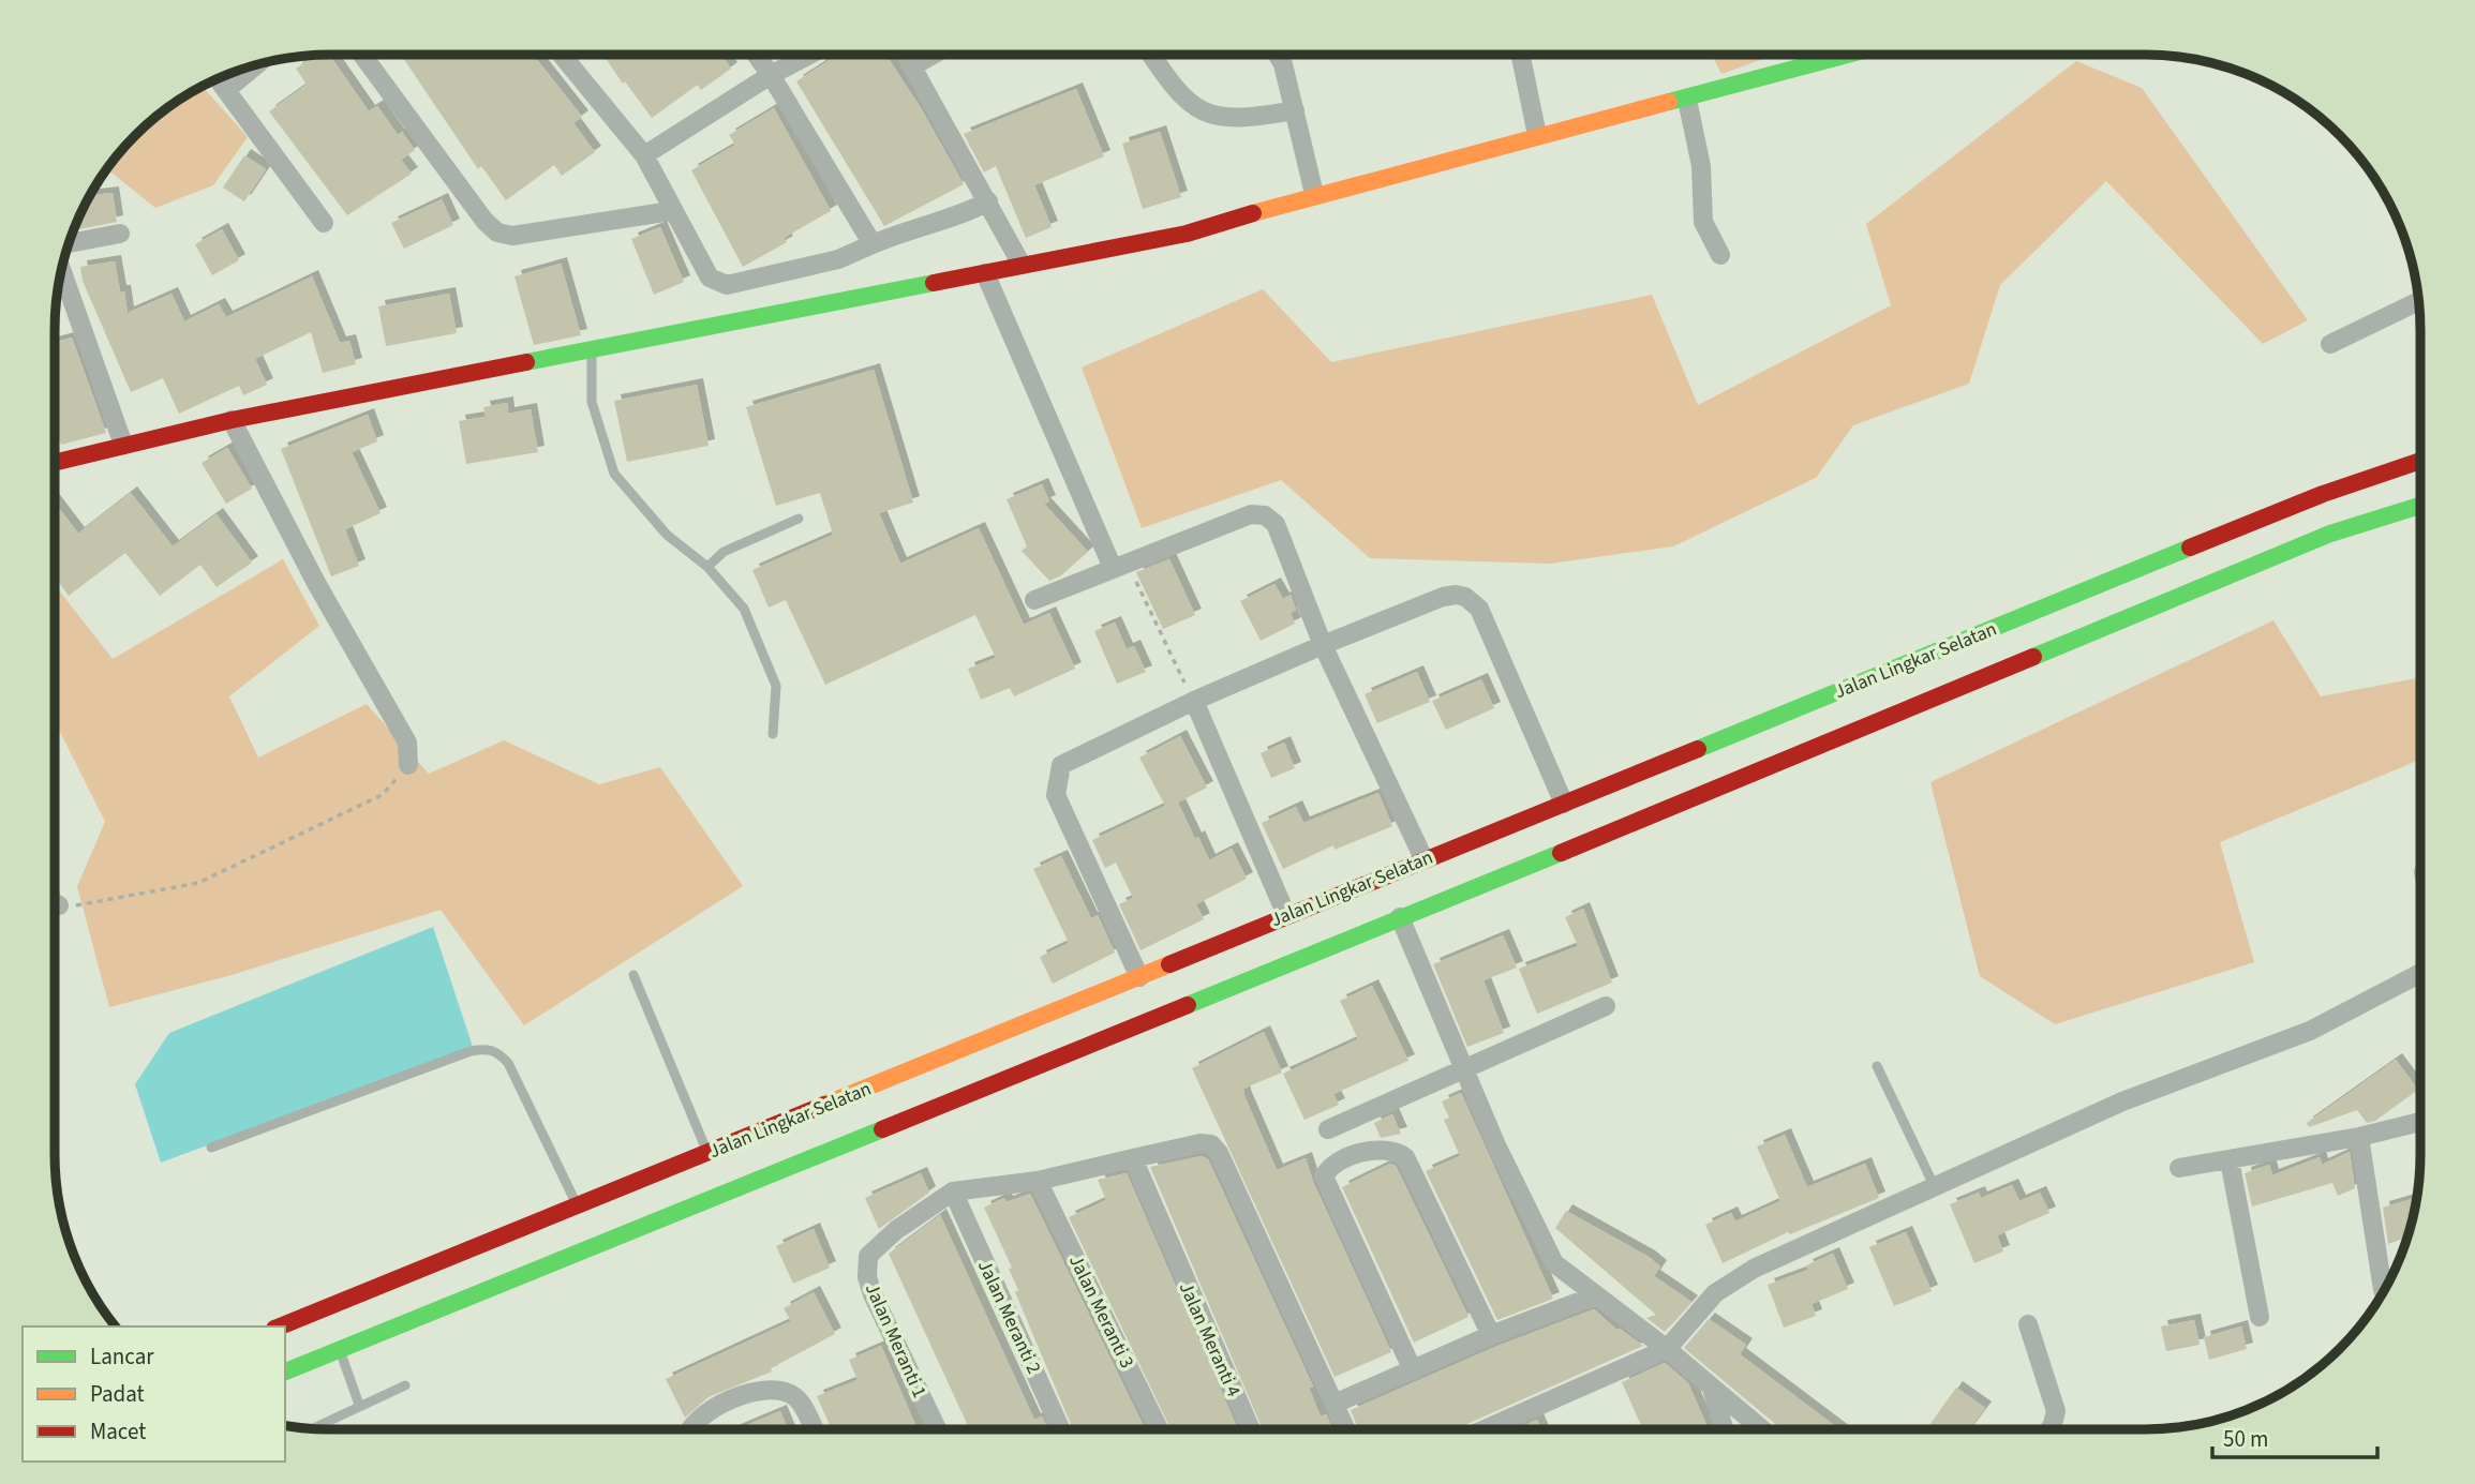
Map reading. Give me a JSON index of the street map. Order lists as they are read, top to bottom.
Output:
{
  "streets": {
    "main road": ["Jalan Lingkar Selatan"],
    "street": [
      "Jalan Meranti 3",
      "Jalan Meranti 2",
      "Jalan Meranti 4",
      "Jalan Meranti 1"
    ]
  },
  "crossings": [
    ["Jalan Meranti 3", "Jalan Meranti 1"],
    ["Jalan Meranti 2", "Jalan Meranti 1"],
    ["Jalan Meranti 4", "Jalan Meranti 1"]
  ],
  "legend": ["Lancar", "Padat", "Macet"],
  "scale_bar": "50 m"
}
